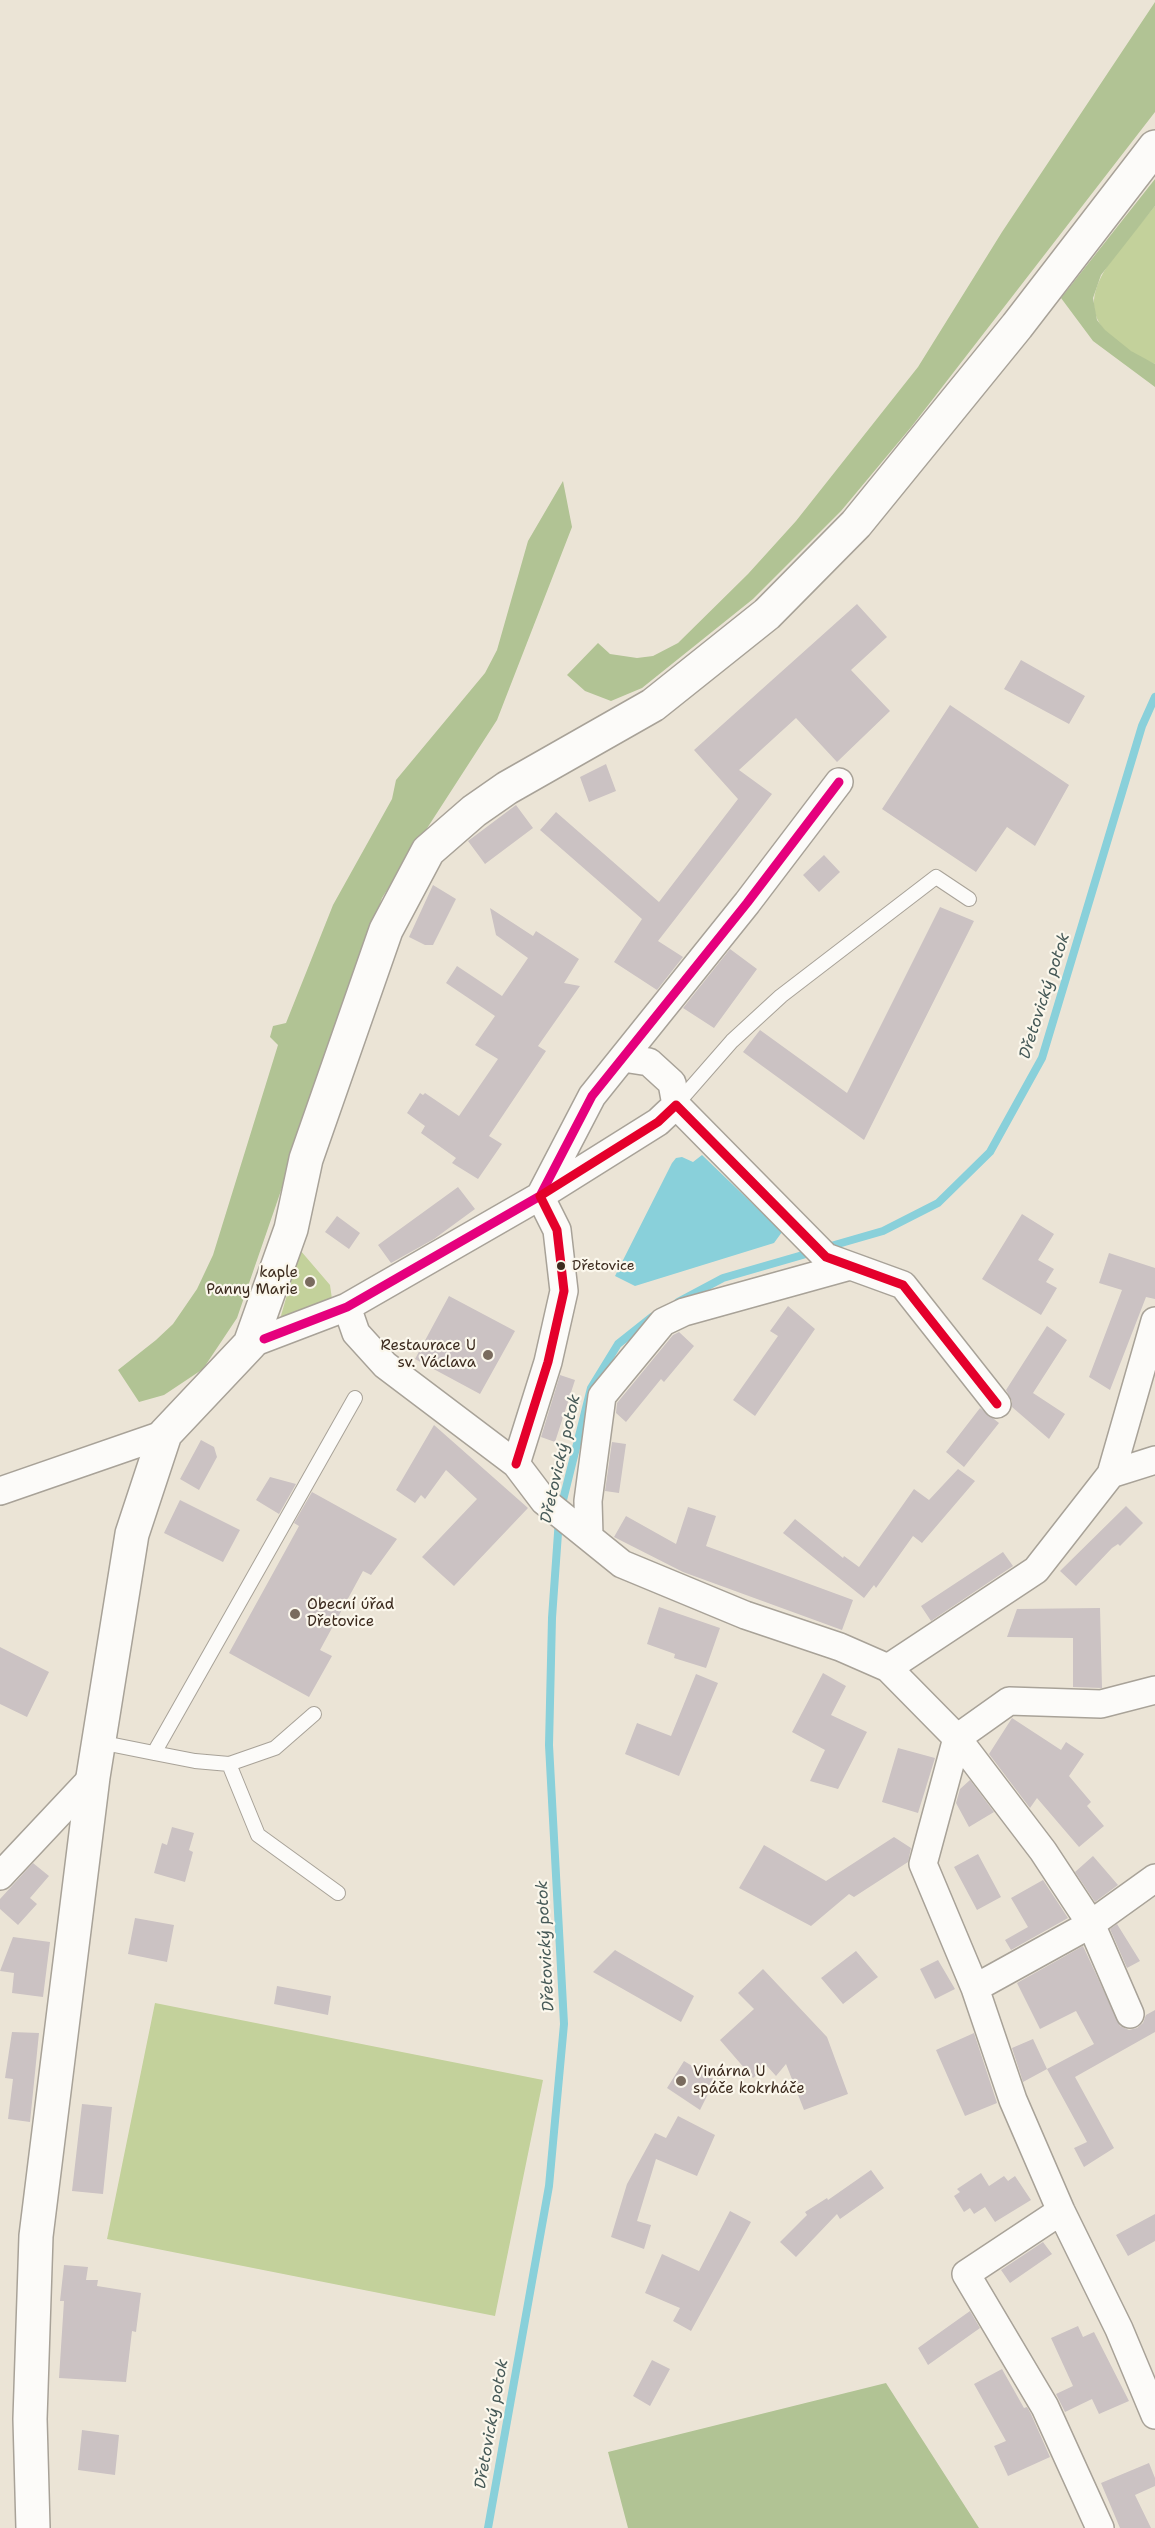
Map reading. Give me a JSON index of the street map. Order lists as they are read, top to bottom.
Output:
{
  "water": ["Dřetovický potok"],
  "places": [
    "Dřetovice",
    "kaple Panny Marie",
    "Restaurace U sv. Václava",
    "Obecní úřad Dřetovice",
    "Vinárna U spáče kokrháče"
  ]
}
